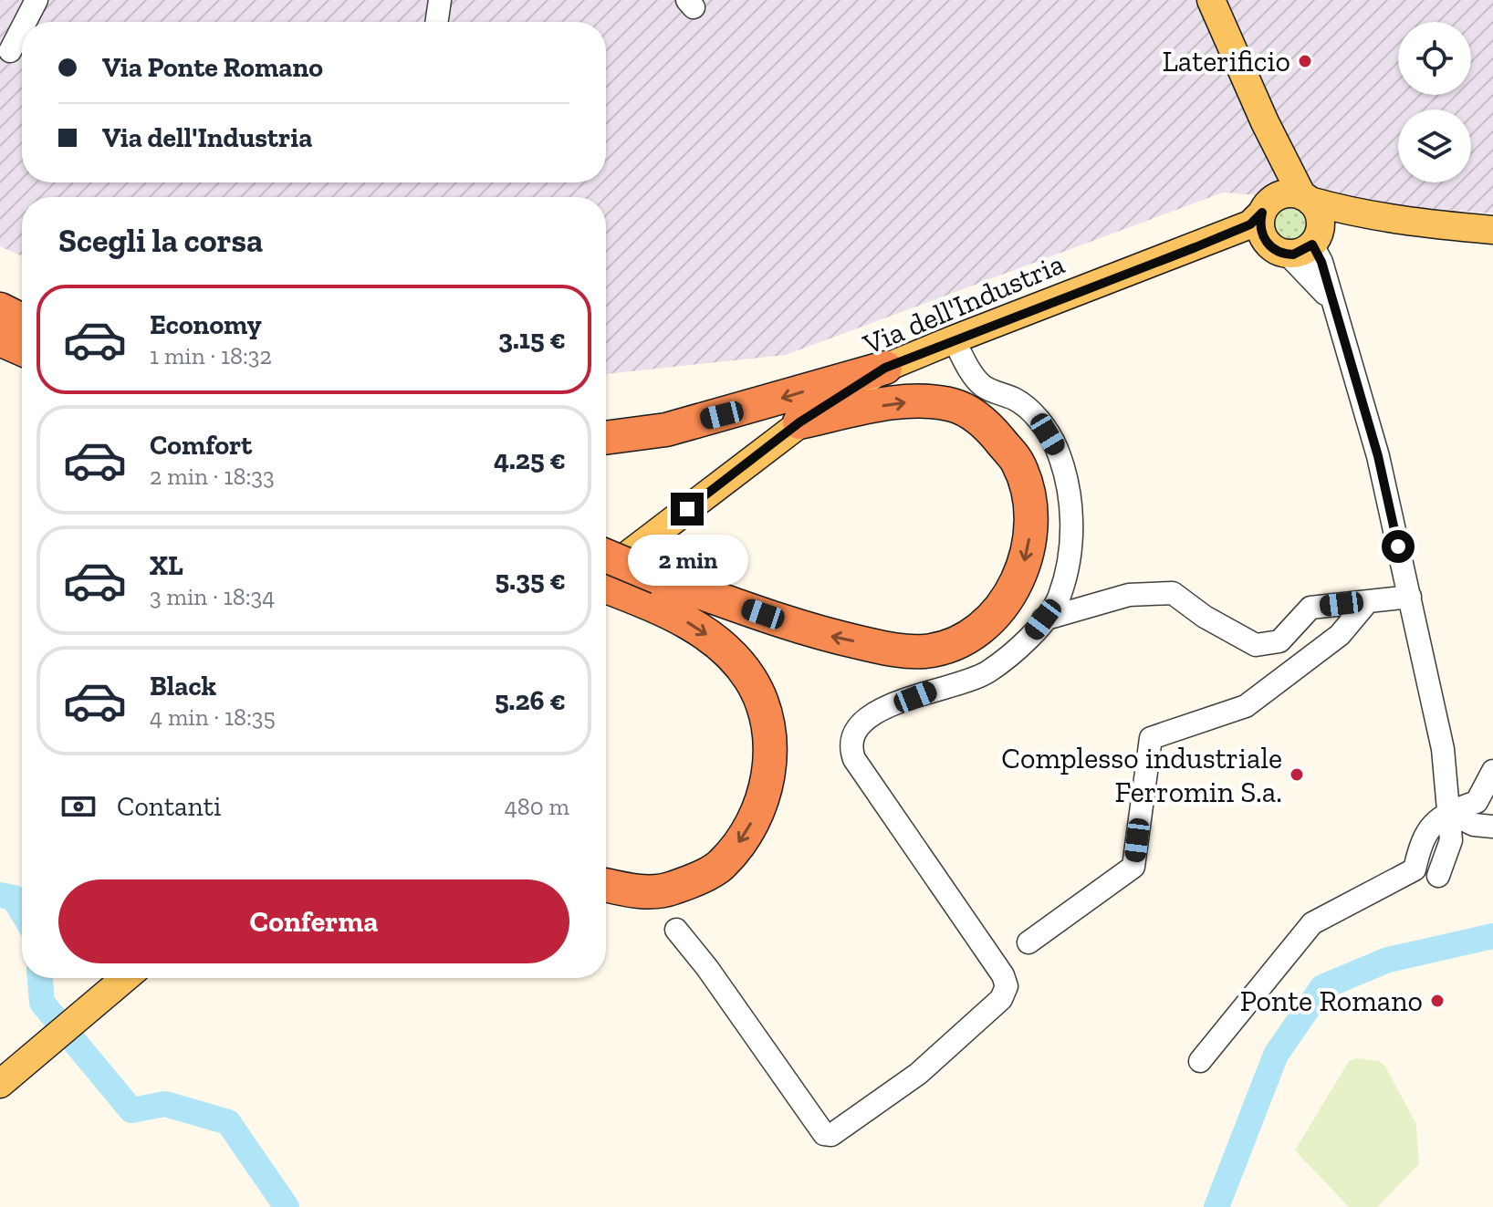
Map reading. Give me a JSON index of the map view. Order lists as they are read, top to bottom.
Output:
{
  "streets": {
    "main road": ["Via dell'Industria"]
  },
  "places": ["Laterificio", "Complesso industriale Ferromin S.a.", "Ponte Romano"],
  "page": {
    "banner": ["Via Ponte Romano", "Via dell'Industria"],
    "heading": "Scegli la corsa",
    "list": [
      {
        "name": "Economy",
        "note": "1 min · 18:32",
        "value": "3.15 €"
      },
      {
        "name": "Comfort",
        "note": "2 min · 18:33",
        "value": "4.25 €"
      },
      {
        "name": "XL",
        "note": "3 min · 18:34",
        "value": "5.35 €"
      },
      {
        "name": "Black",
        "note": "4 min · 18:35",
        "value": "5.26 €"
      }
    ],
    "bubble": "2 min",
    "pay": ["Contanti", "480 m"],
    "buttons": "Conferma"
  }
}
